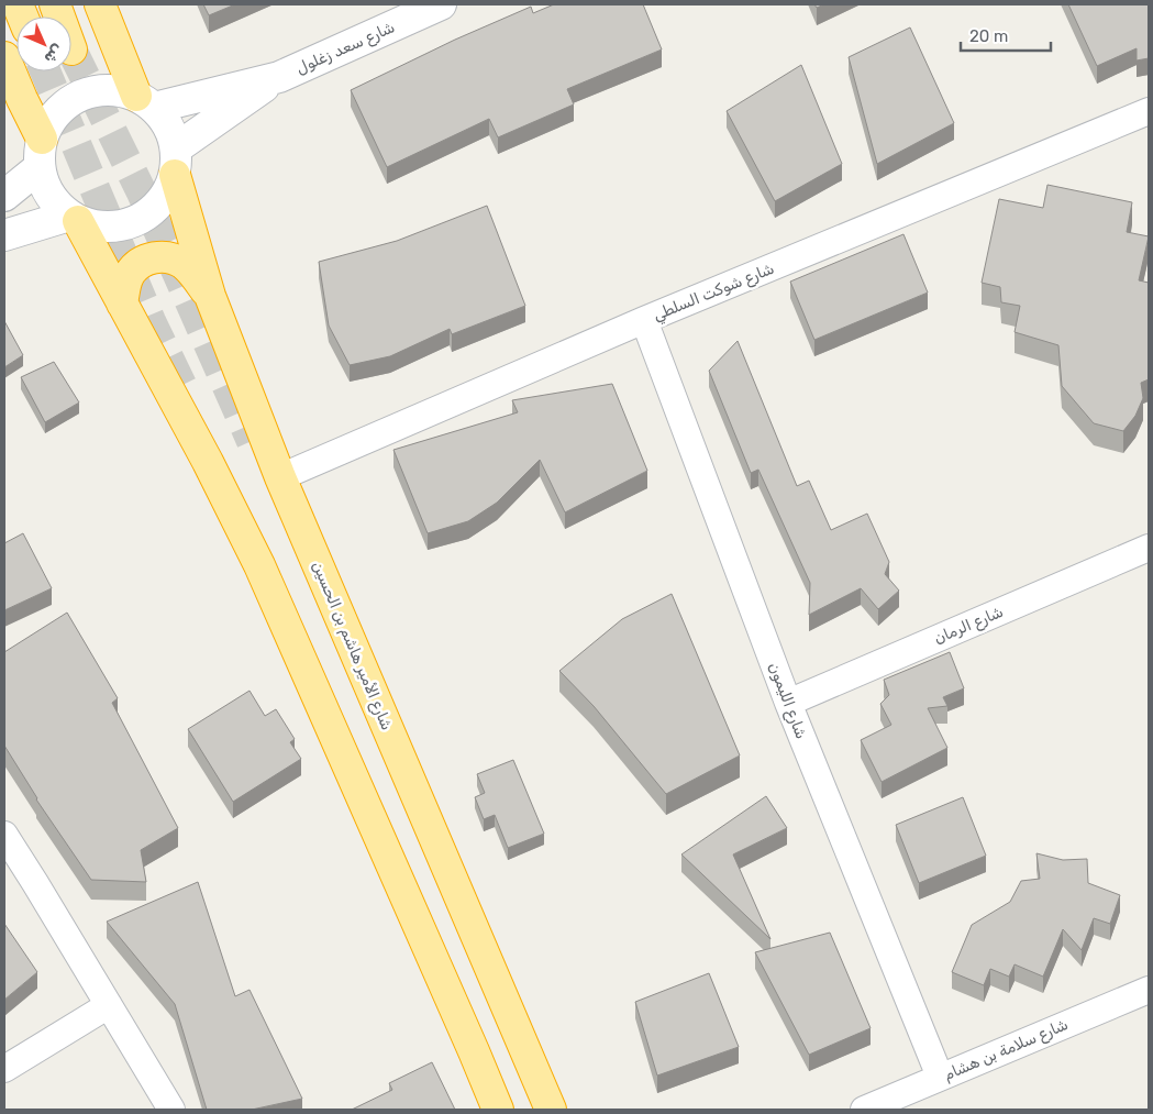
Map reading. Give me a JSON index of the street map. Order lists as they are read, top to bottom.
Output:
{
  "streets": {
    "highway": ["شارع الأمير هاشم بن الحسين"],
    "street": [
      "شارع سعد زغلول",
      "شارع شوكت السلطي",
      "شارع الرمان",
      "شارع الليمون",
      "شارع سلامة بن هشام"
    ]
  },
  "crossings": [
    ["شارع سعد زغلول", "شارع الأمير هاشم بن الحسين"],
    ["شارع شوكت السلطي", "شارع الأمير هاشم بن الحسين"],
    ["شارع شوكت السلطي", "شارع الليمون"],
    ["شارع الرمان", "شارع الليمون"],
    ["شارع الليمون", "شارع سلامة بن هشام"]
  ],
  "scale_bar": "20 m",
  "north": "bottom right"
}
